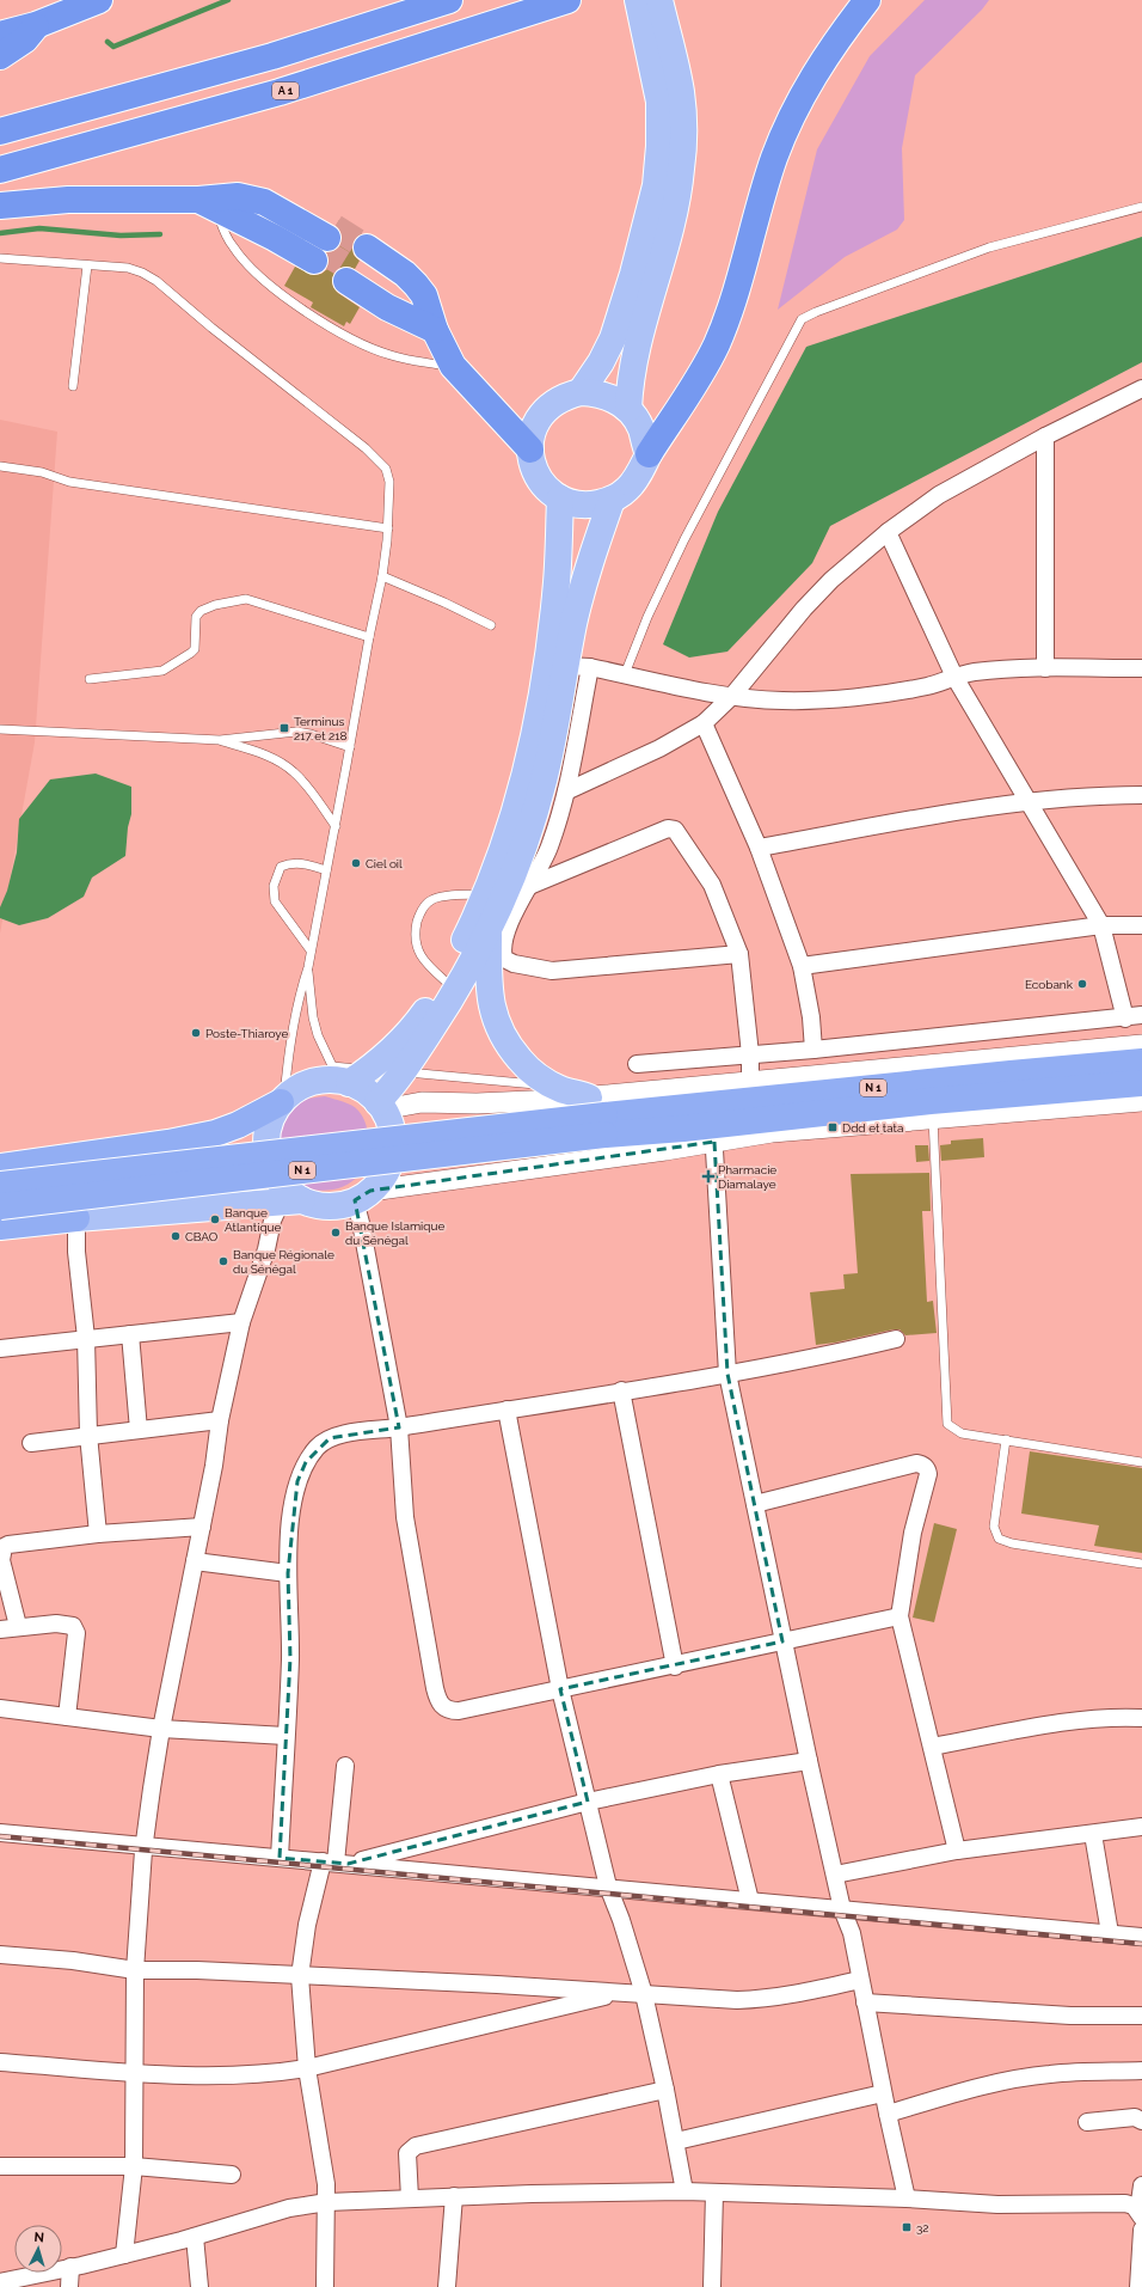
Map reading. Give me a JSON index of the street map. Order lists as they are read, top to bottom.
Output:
{
  "streets": {
    "highway": ["A 1", "N 1"]
  },
  "places": {
    "transit": ["Terminus 217 et 218", "Ddd et tata", "32"],
    "other": [
      "Ciel oil",
      "Ecobank",
      "Poste-Thiaroye",
      "Banque Atlantique",
      "Banque Islamique du Sénégal",
      "CBAO",
      "Banque Régionale du Sénégal"
    ],
    "health": ["Pharmacie Diamalaye"]
  },
  "north": "top"
}
